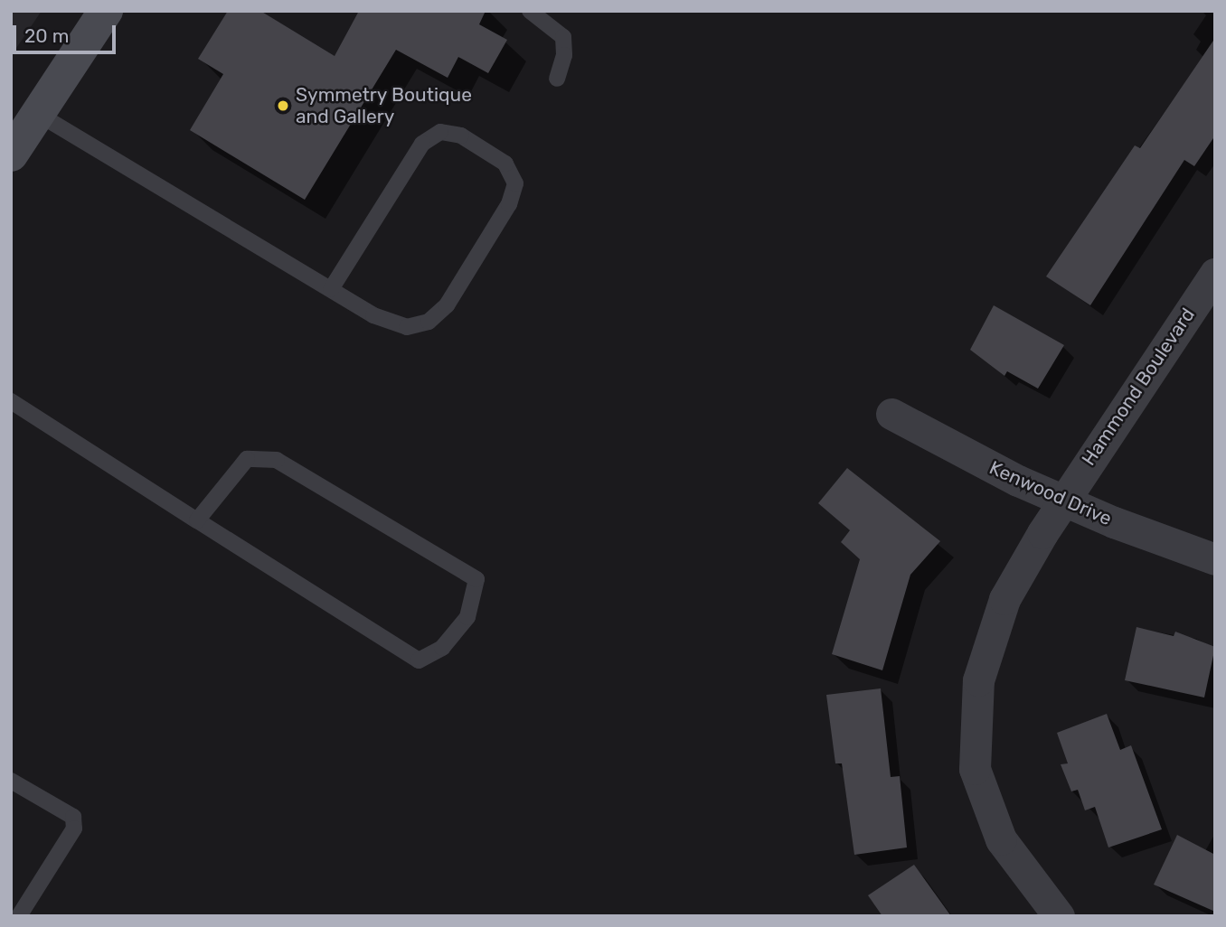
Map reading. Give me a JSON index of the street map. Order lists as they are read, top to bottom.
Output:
{
  "streets": {
    "street": ["Hammond Boulevard", "Kenwood Drive"]
  },
  "crossings": [
    ["Hammond Boulevard", "Kenwood Drive"]
  ],
  "places": ["Symmetry Boutique and Gallery"],
  "scale_bar": "20 m"
}
